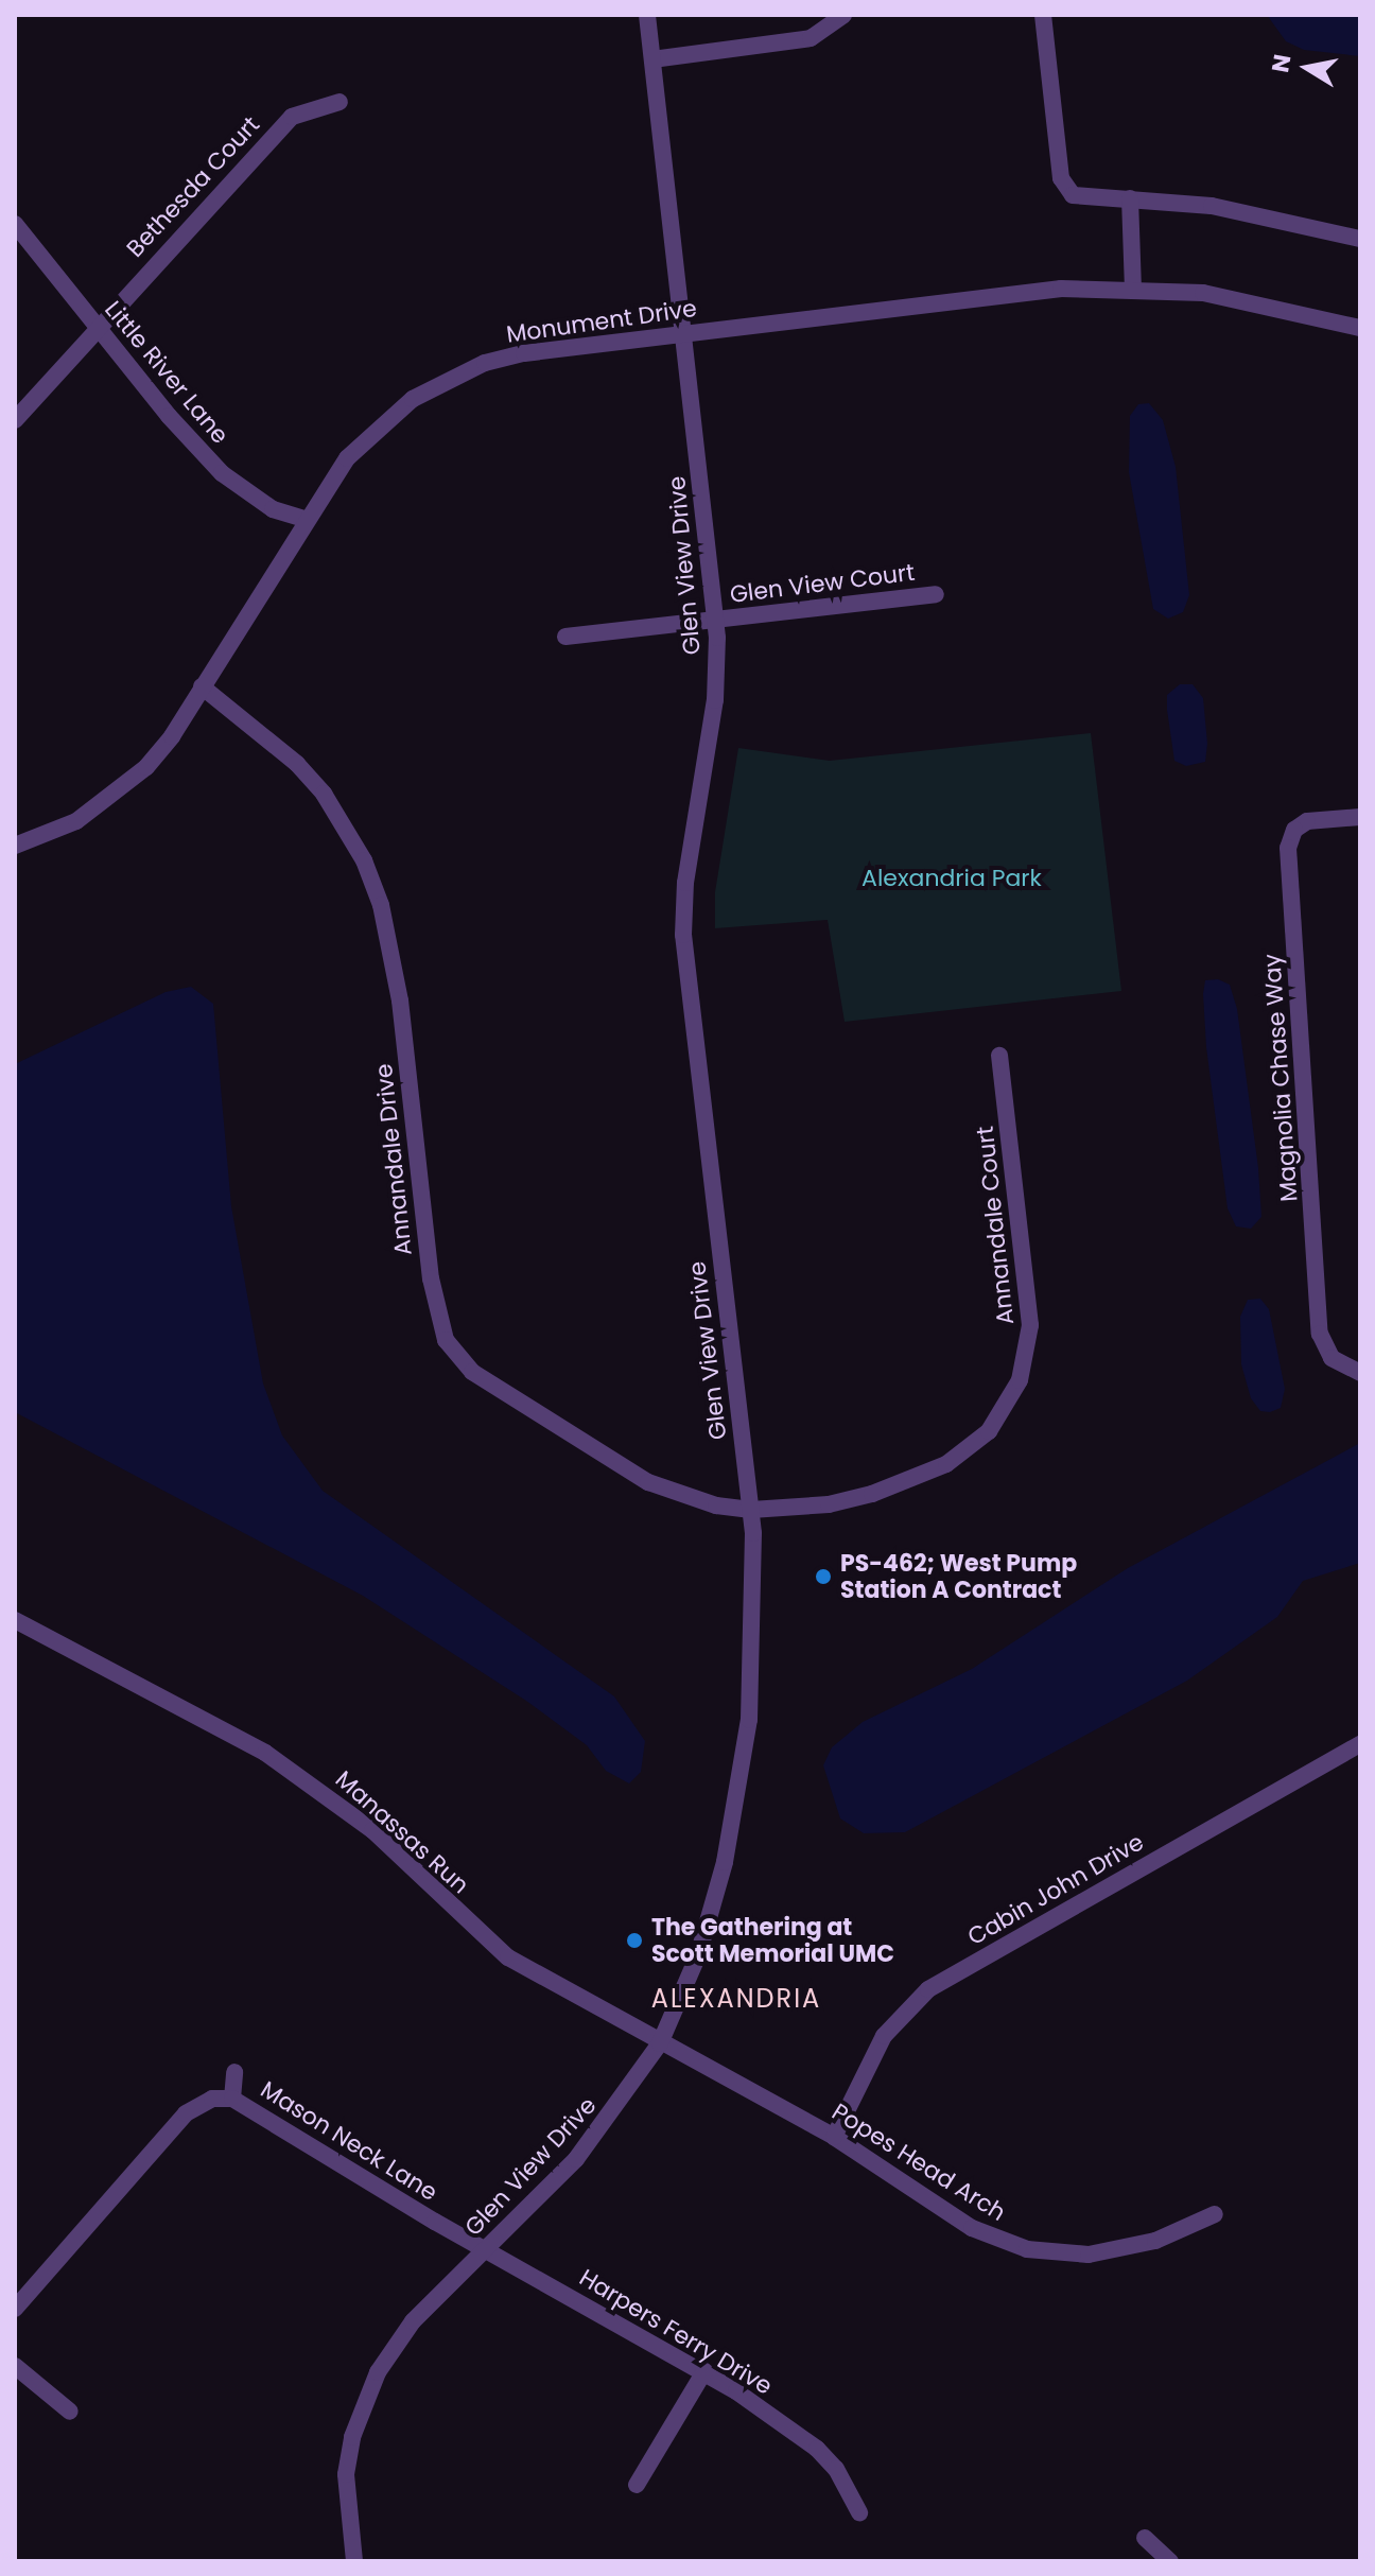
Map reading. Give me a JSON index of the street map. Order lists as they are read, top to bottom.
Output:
{
  "streets": {
    "street": [
      "Bethesda Court",
      "Monument Drive",
      "Little River Lane",
      "Glen View Drive",
      "Glen View Court",
      "Magnolia Chase Way",
      "Annandale Drive",
      "Annandale Court",
      "Manassas Run",
      "Cabin John Drive",
      "Mason Neck Lane",
      "Popes Head Arch",
      "Harpers Ferry Drive"
    ]
  },
  "crossings": [
    ["Bethesda Court", "Little River Lane"],
    ["Monument Drive", "Little River Lane"],
    ["Monument Drive", "Glen View Drive"],
    ["Monument Drive", "Annandale Drive"],
    ["Glen View Drive", "Glen View Court"],
    ["Glen View Drive", "Annandale Drive"],
    ["Glen View Drive", "Annandale Court"],
    ["Glen View Drive", "Manassas Run"],
    ["Glen View Drive", "Mason Neck Lane"],
    ["Glen View Drive", "Popes Head Arch"],
    ["Glen View Drive", "Harpers Ferry Drive"],
    ["Annandale Drive", "Annandale Court"],
    ["Manassas Run", "Popes Head Arch"],
    ["Cabin John Drive", "Popes Head Arch"],
    ["Mason Neck Lane", "Harpers Ferry Drive"]
  ],
  "districts": ["ALEXANDRIA"],
  "parks": ["Alexandria Park"],
  "places": ["PS-462; West Pump Station A Contract", "The Gathering at Scott Memorial UMC"],
  "north": "left"
}
